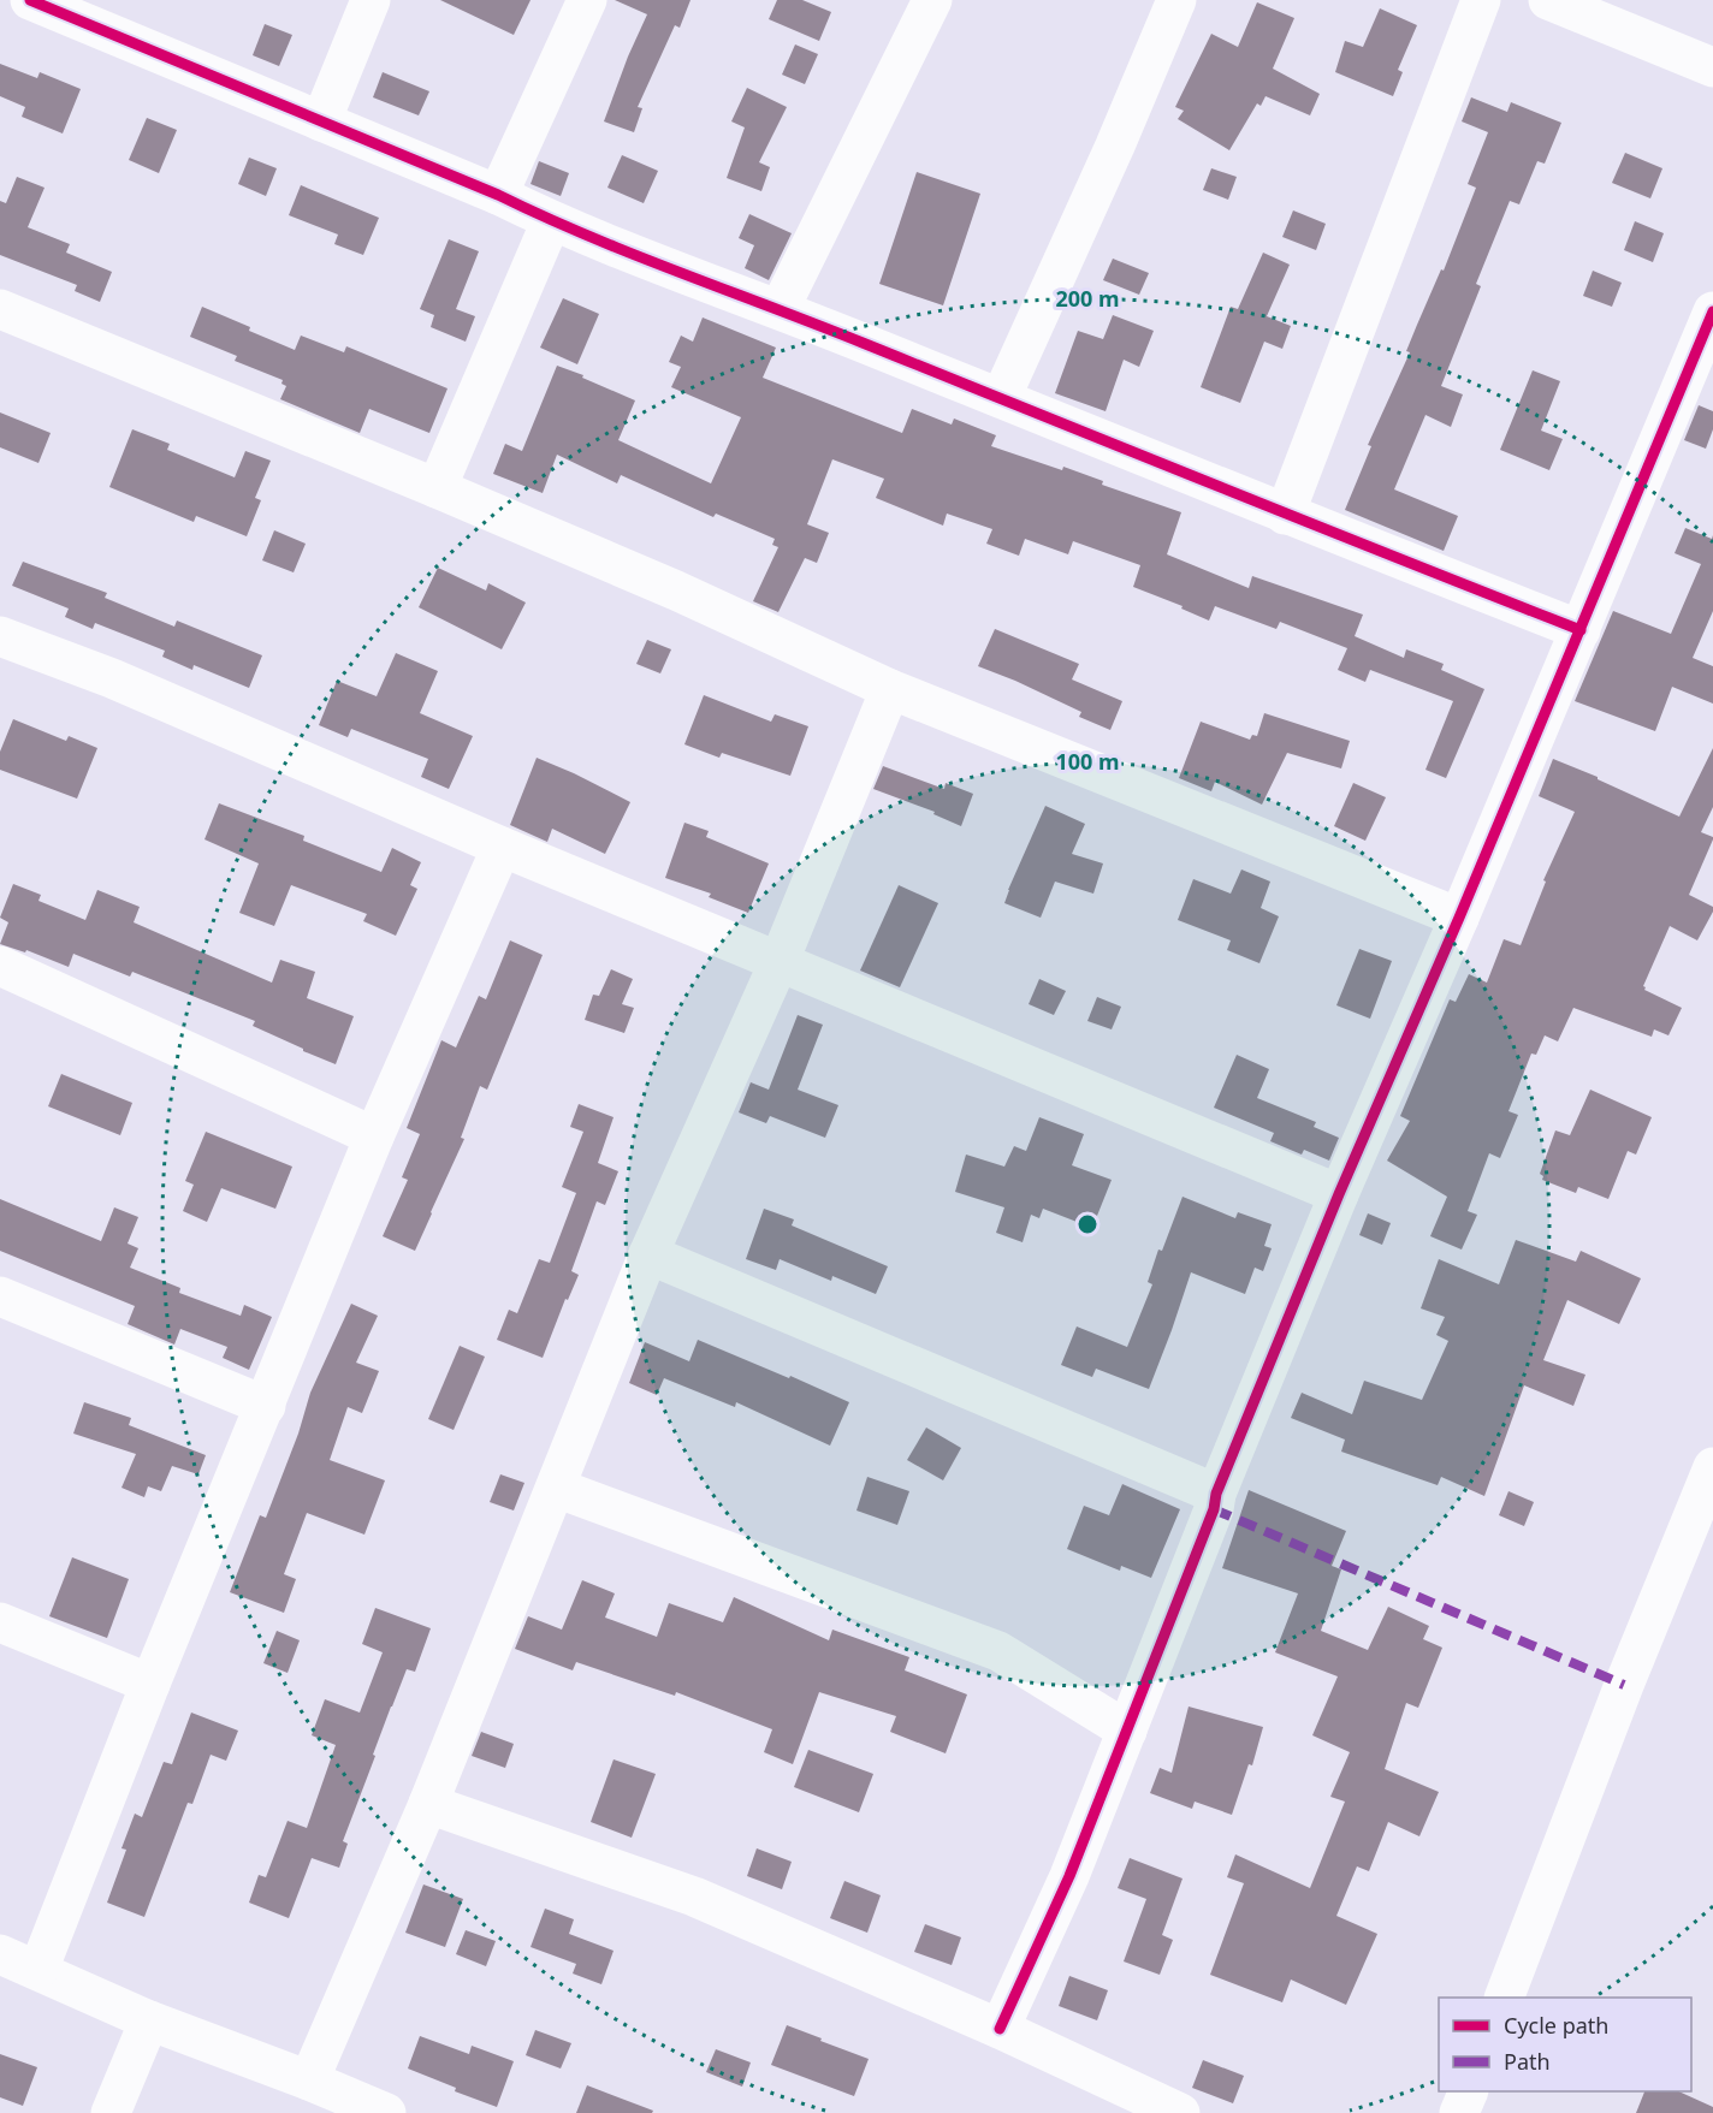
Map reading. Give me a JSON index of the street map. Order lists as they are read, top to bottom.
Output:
{
  "legend": ["Cycle path", "Path"],
  "rings": ["200 m", "100 m"]
}
